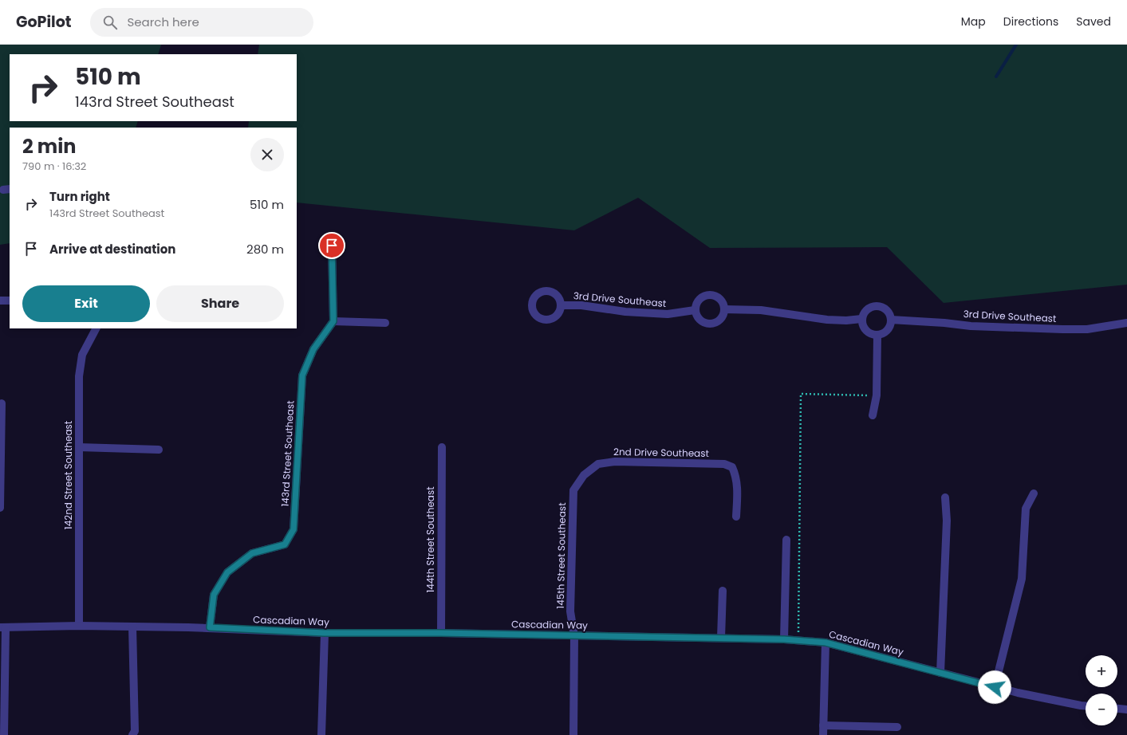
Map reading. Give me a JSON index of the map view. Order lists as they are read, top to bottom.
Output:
{
  "streets": {
    "street": [
      "3rd Drive Southeast",
      "2nd Drive Southeast",
      "143rd Street Southeast",
      "142nd Street Southeast",
      "144th Street Southeast",
      "145th Street Southeast",
      "Cascadian Way"
    ]
  },
  "crossings": [
    ["2nd Drive Southeast", "145th Street Southeast"],
    ["143rd Street Southeast", "Cascadian Way"],
    ["142nd Street Southeast", "Cascadian Way"],
    ["144th Street Southeast", "Cascadian Way"],
    ["145th Street Southeast", "Cascadian Way"]
  ],
  "page": {
    "header": "GoPilot",
    "search": "Search here",
    "nav": ["Map", "Directions", "Saved"],
    "turn": ["510 m", "143rd Street Southeast"],
    "heading": ["2 min", "790 m · 16:32"],
    "list": [
      {
        "name": "Turn right",
        "note": "143rd Street Southeast",
        "value": "510 m"
      },
      {
        "name": "Arrive at destination",
        "value": "280 m"
      }
    ],
    "buttons": ["Exit", "Share"],
    "map_buttons": ["+", "−"]
  }
}
